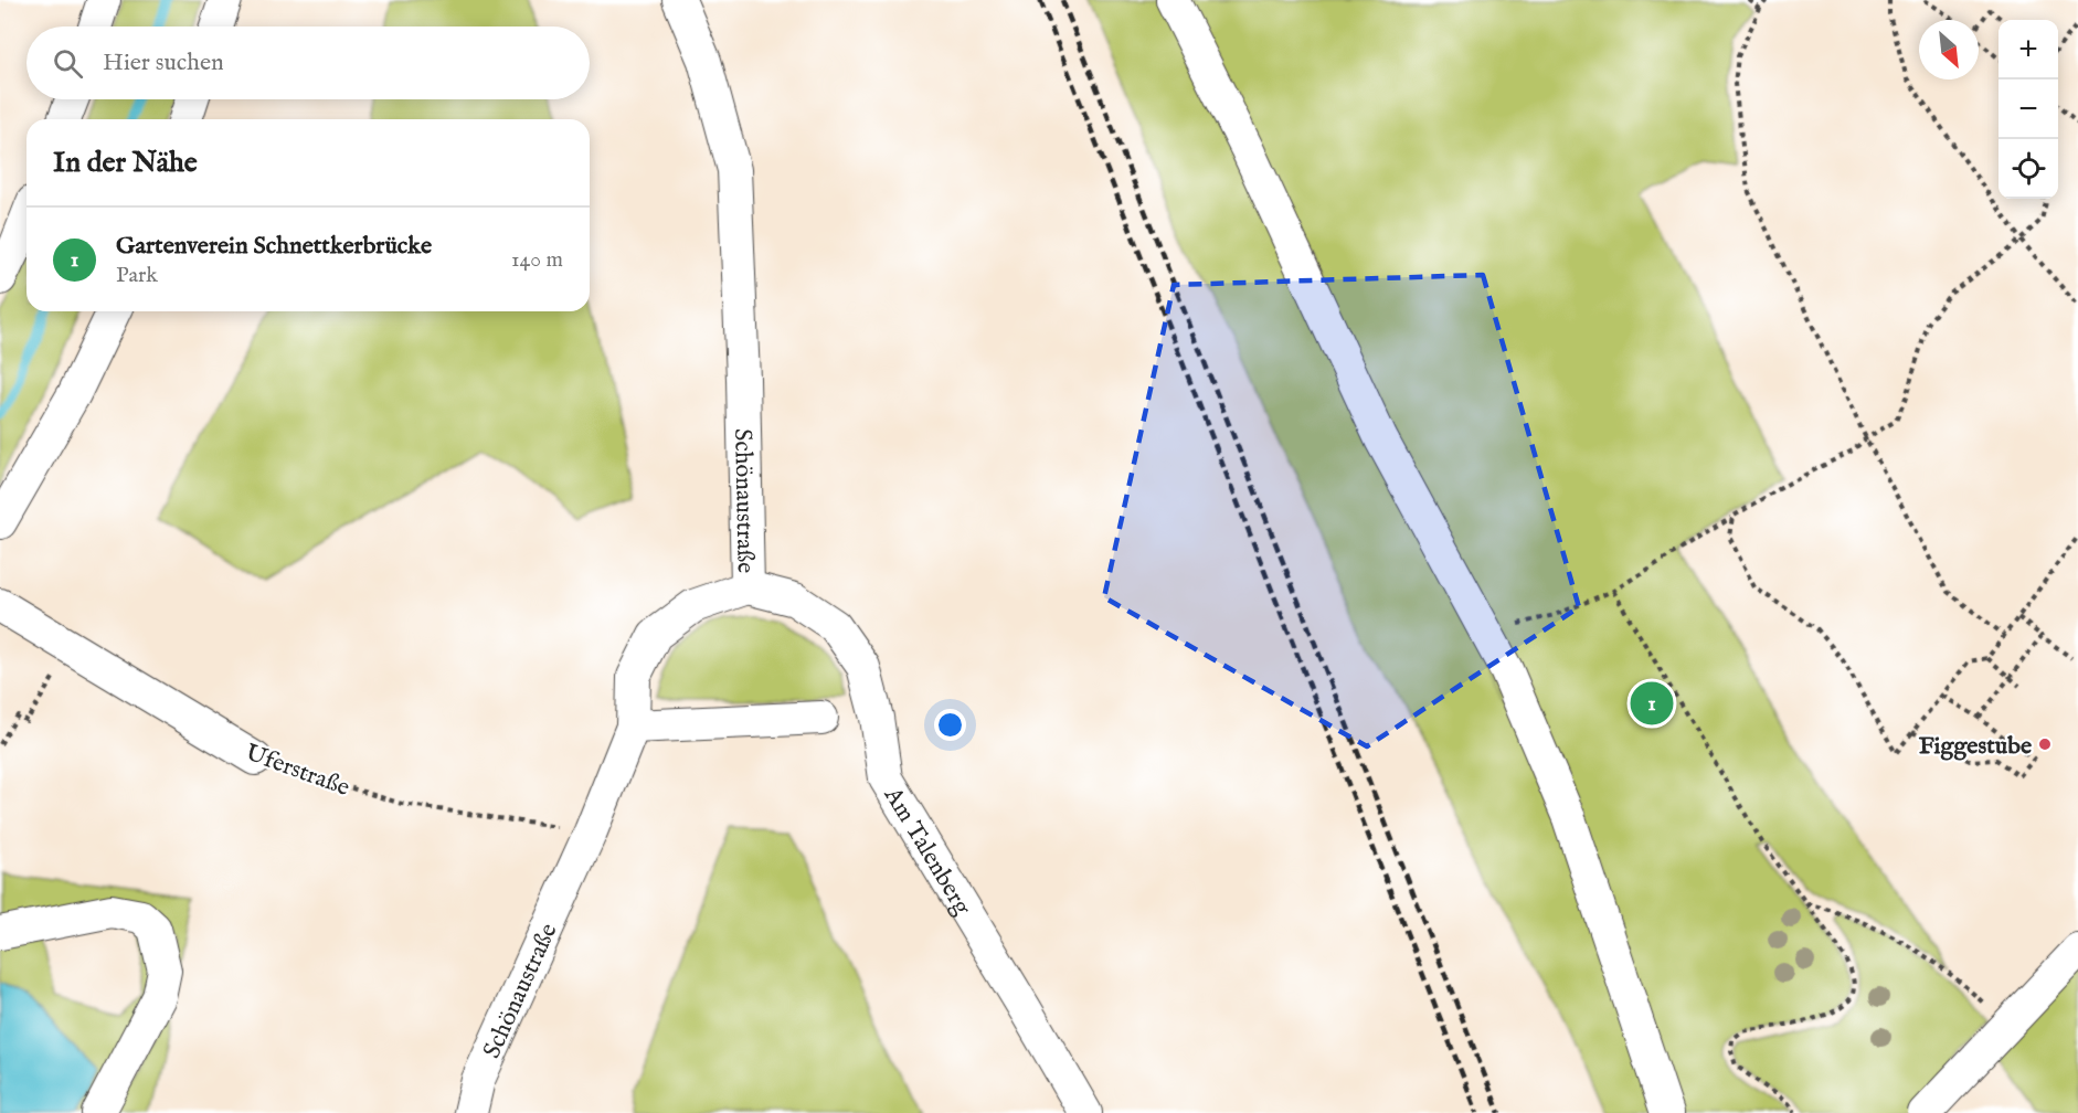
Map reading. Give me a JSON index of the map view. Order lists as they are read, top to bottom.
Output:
{
  "streets": {
    "street": ["Schönaustraße", "Uferstraße", "Am Talenberg"]
  },
  "crossings": [
    ["Schönaustraße", "Uferstraße"],
    ["Schönaustraße", "Am Talenberg"]
  ],
  "places": ["Figgestube"],
  "north": "bottom right",
  "page": {
    "map_buttons": ["+", "−"],
    "search": "Hier suchen",
    "heading": "In der Nähe",
    "list": [
      {
        "mark": "1",
        "name": "Gartenverein Schnettkerbrücke",
        "note": "Park",
        "value": "140 m"
      }
    ],
    "pins": "1"
  }
}
